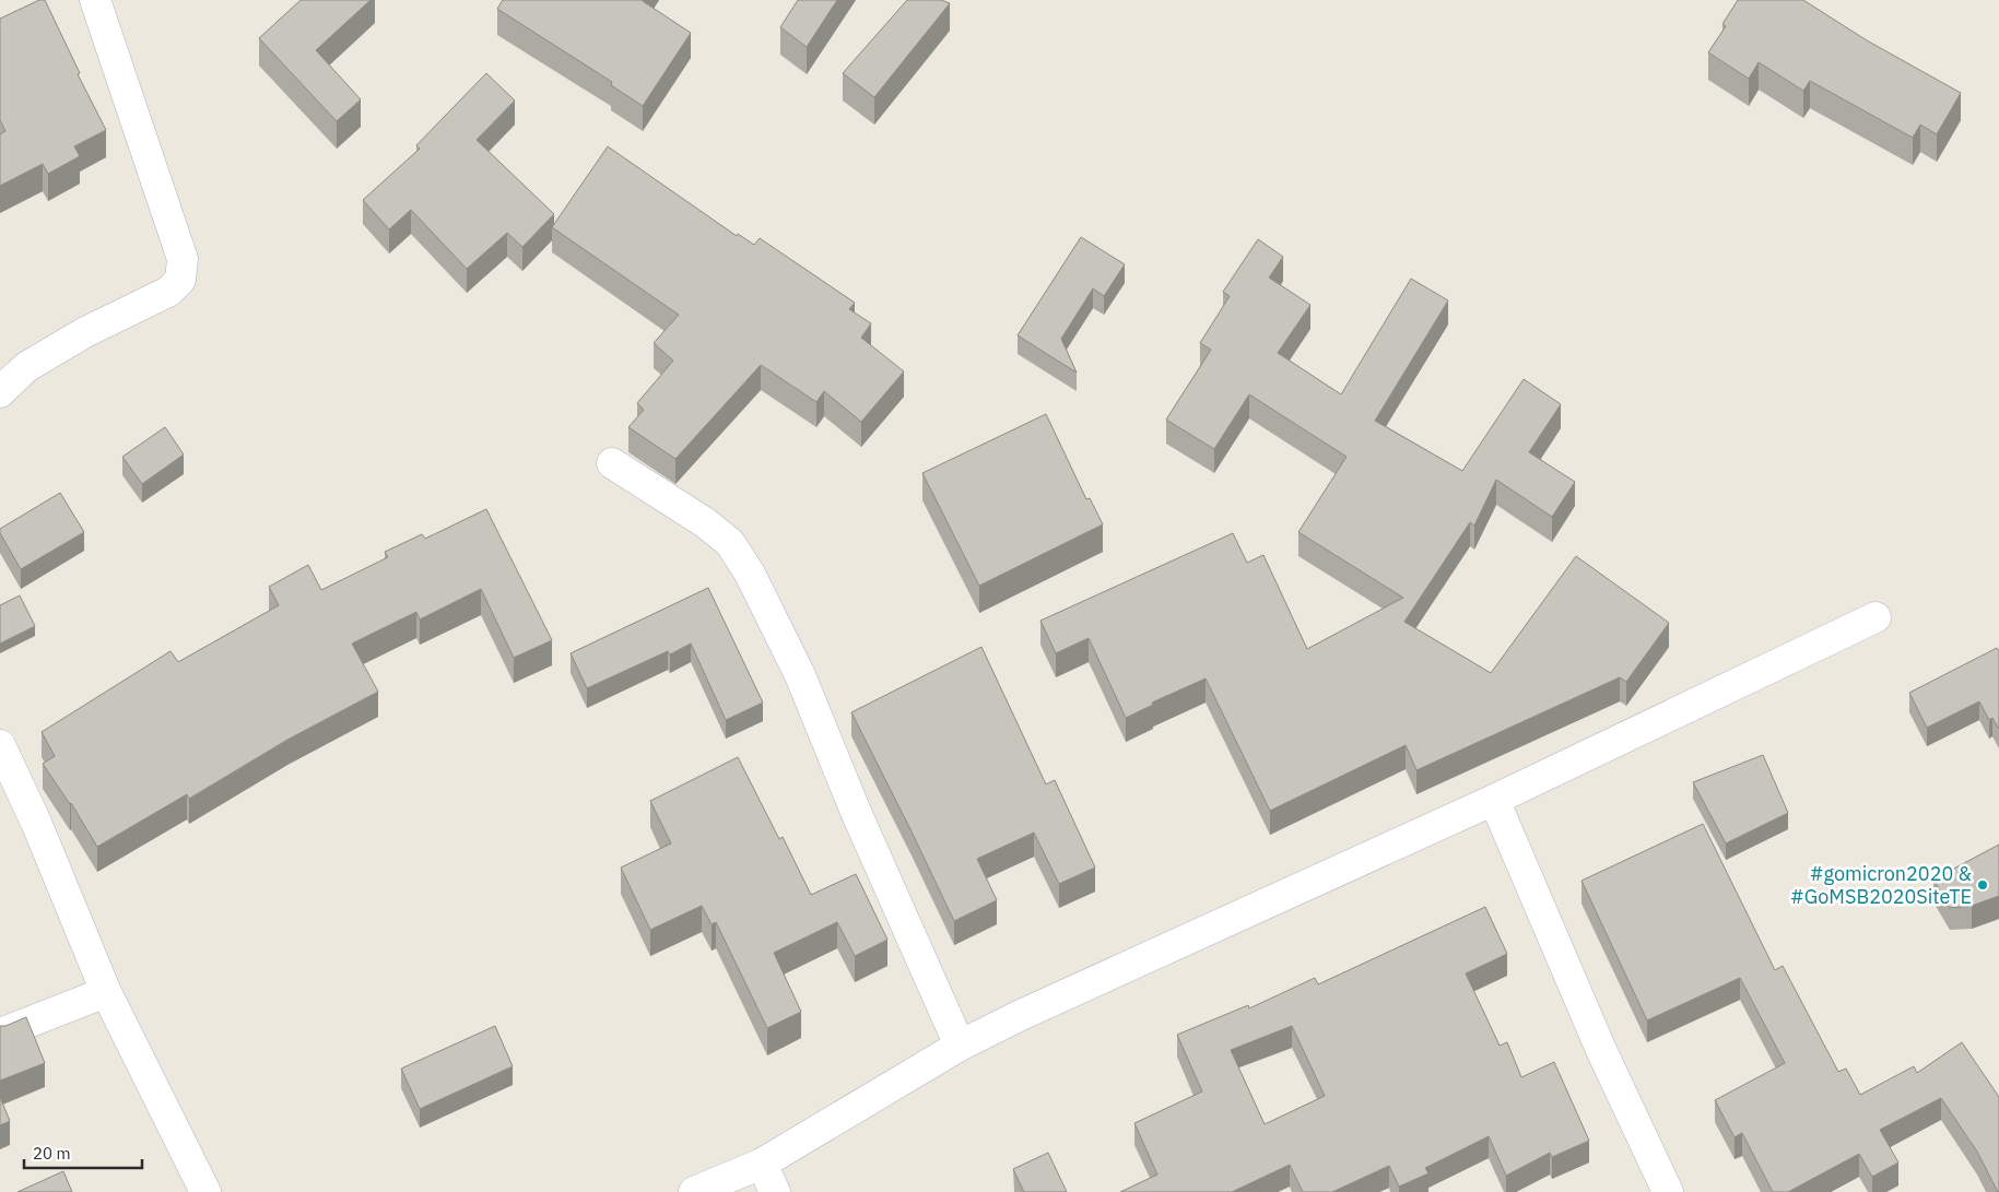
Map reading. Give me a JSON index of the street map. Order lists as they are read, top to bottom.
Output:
{
  "places": ["#gomicron2020 & #GoMSB2020SiteTE"],
  "scale_bar": "20 m"
}
